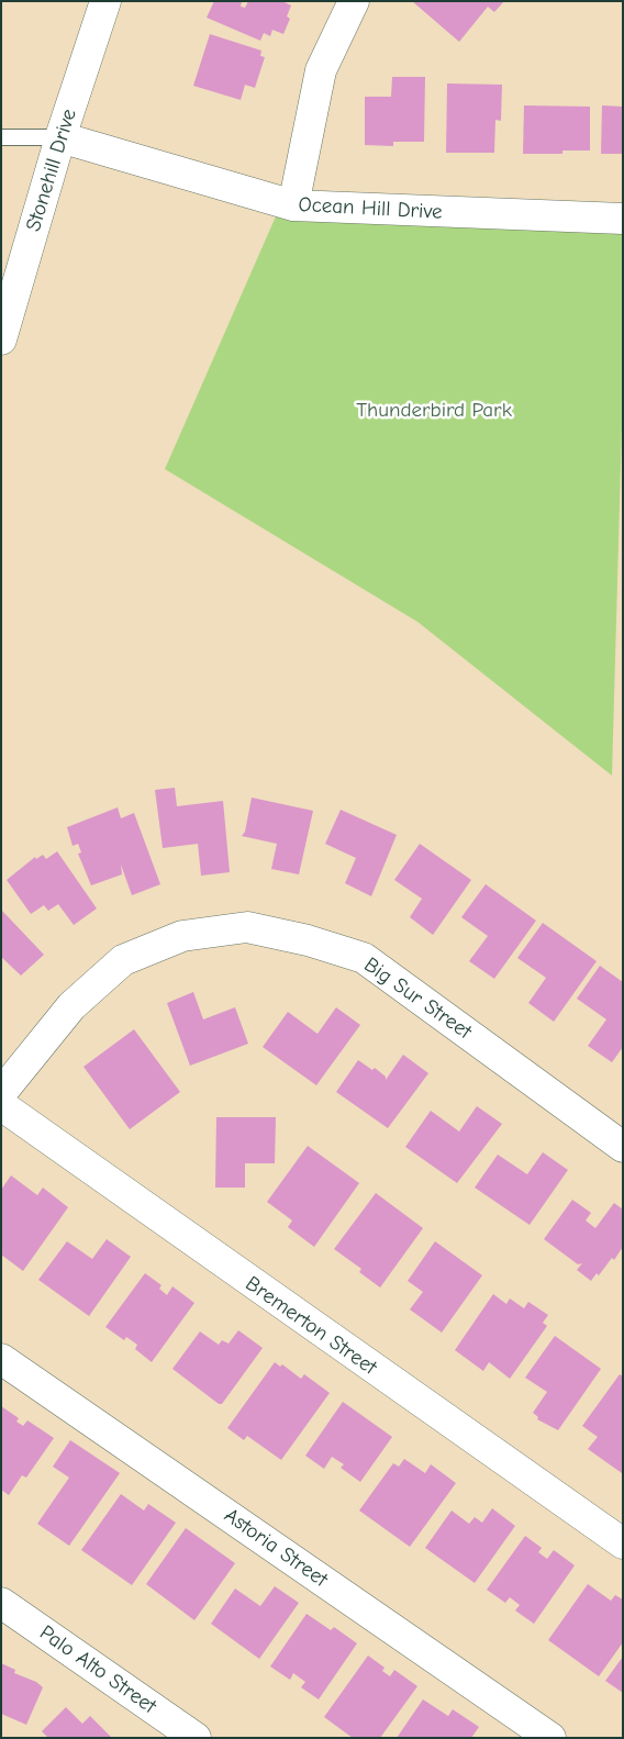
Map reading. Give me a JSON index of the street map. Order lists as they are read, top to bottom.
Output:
{
  "streets": {
    "street": [
      "Stonehill Drive",
      "Ocean Hill Drive",
      "Big Sur Street",
      "Bremerton Street",
      "Astoria Street",
      "Palo Alto Street"
    ]
  },
  "crossings": [
    ["Stonehill Drive", "Ocean Hill Drive"]
  ],
  "parks": ["Thunderbird Park"]
}
